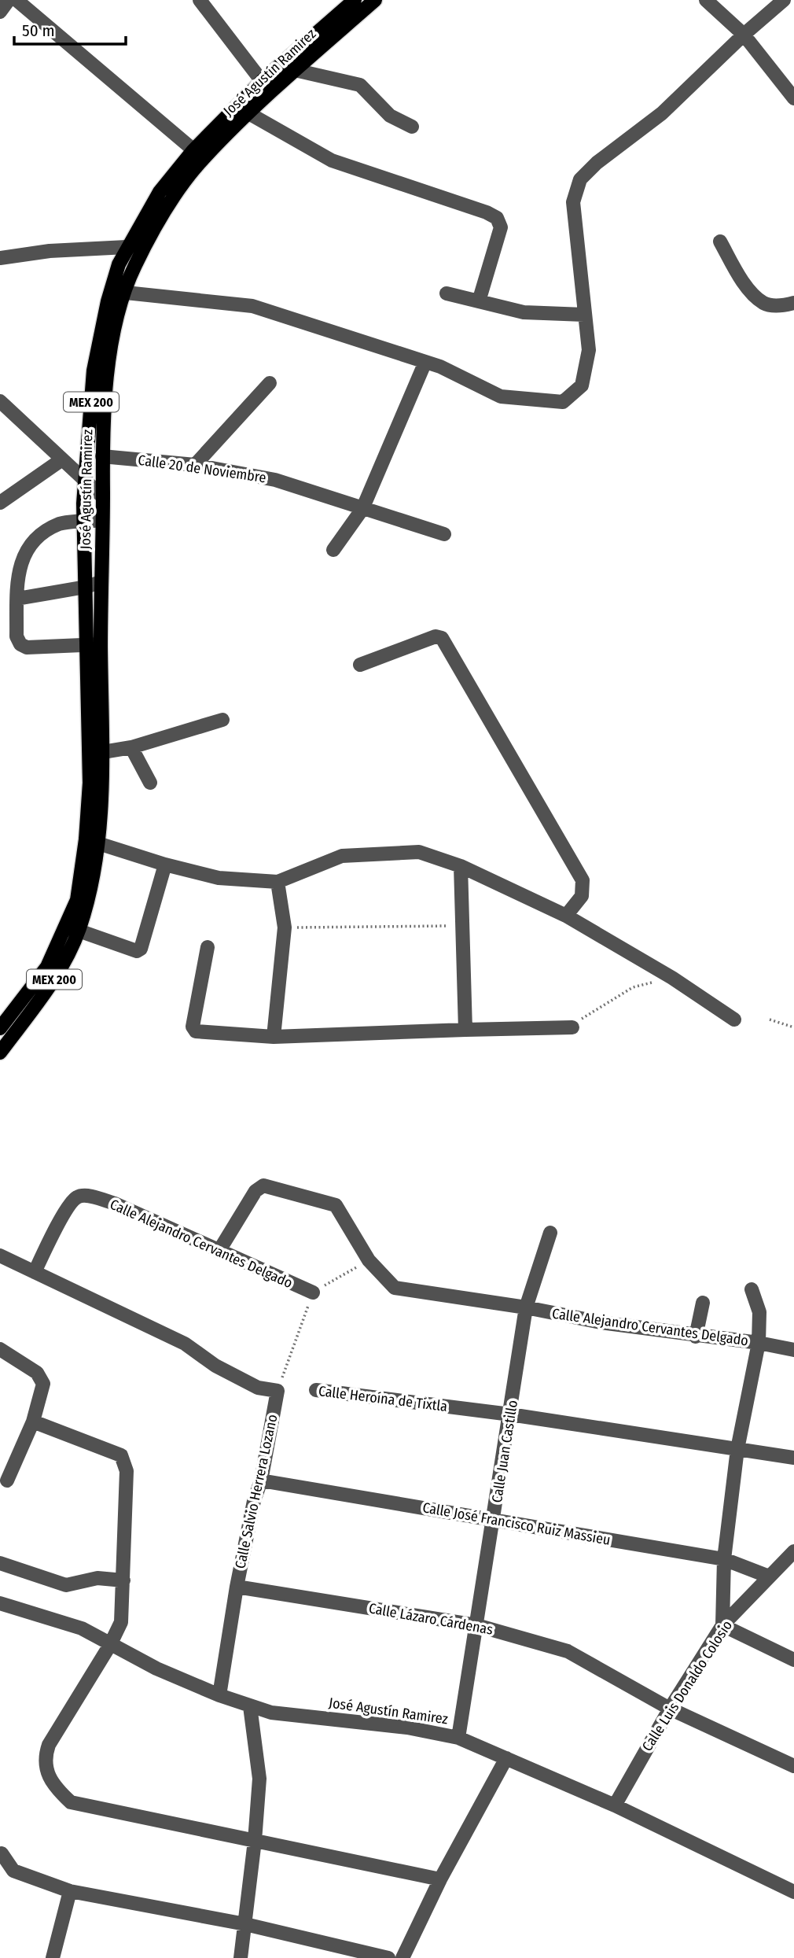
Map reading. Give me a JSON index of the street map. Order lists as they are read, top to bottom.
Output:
{
  "streets": {
    "main road": ["José Agustín Ramirez", "MEX 200"],
    "street": [
      "Calle 20 de Noviembre",
      "Calle Alejandro Cervantes Delgado",
      "Calle Heroína de Tixtla",
      "Calle Juan Castillo",
      "Calle Salvio Herrera Lozano",
      "Calle José Francisco Ruiz Massieu",
      "Calle Lázaro Cárdenas",
      "Calle Luis Donaldo Colosio"
    ]
  },
  "crossings": [
    ["José Agustín Ramirez", "Calle 20 de Noviembre"],
    ["José Agustín Ramirez", "Calle Juan Castillo"],
    ["José Agustín Ramirez", "Calle Salvio Herrera Lozano"],
    ["José Agustín Ramirez", "Calle Luis Donaldo Colosio"],
    ["Calle Alejandro Cervantes Delgado", "Calle Heroína de Tixtla"],
    ["Calle Alejandro Cervantes Delgado", "Calle Juan Castillo"],
    ["Calle Alejandro Cervantes Delgado", "Calle José Francisco Ruiz Massieu"],
    ["Calle Alejandro Cervantes Delgado", "Calle Luis Donaldo Colosio"],
    ["Calle Heroína de Tixtla", "Calle Juan Castillo"],
    ["Calle Juan Castillo", "Calle José Francisco Ruiz Massieu"],
    ["Calle Juan Castillo", "Calle Lázaro Cárdenas"],
    ["Calle Salvio Herrera Lozano", "Calle José Francisco Ruiz Massieu"],
    ["Calle Salvio Herrera Lozano", "Calle Lázaro Cárdenas"],
    ["Calle José Francisco Ruiz Massieu", "Calle Luis Donaldo Colosio"],
    ["Calle Lázaro Cárdenas", "Calle Luis Donaldo Colosio"]
  ],
  "scale_bar": "50 m"
}
